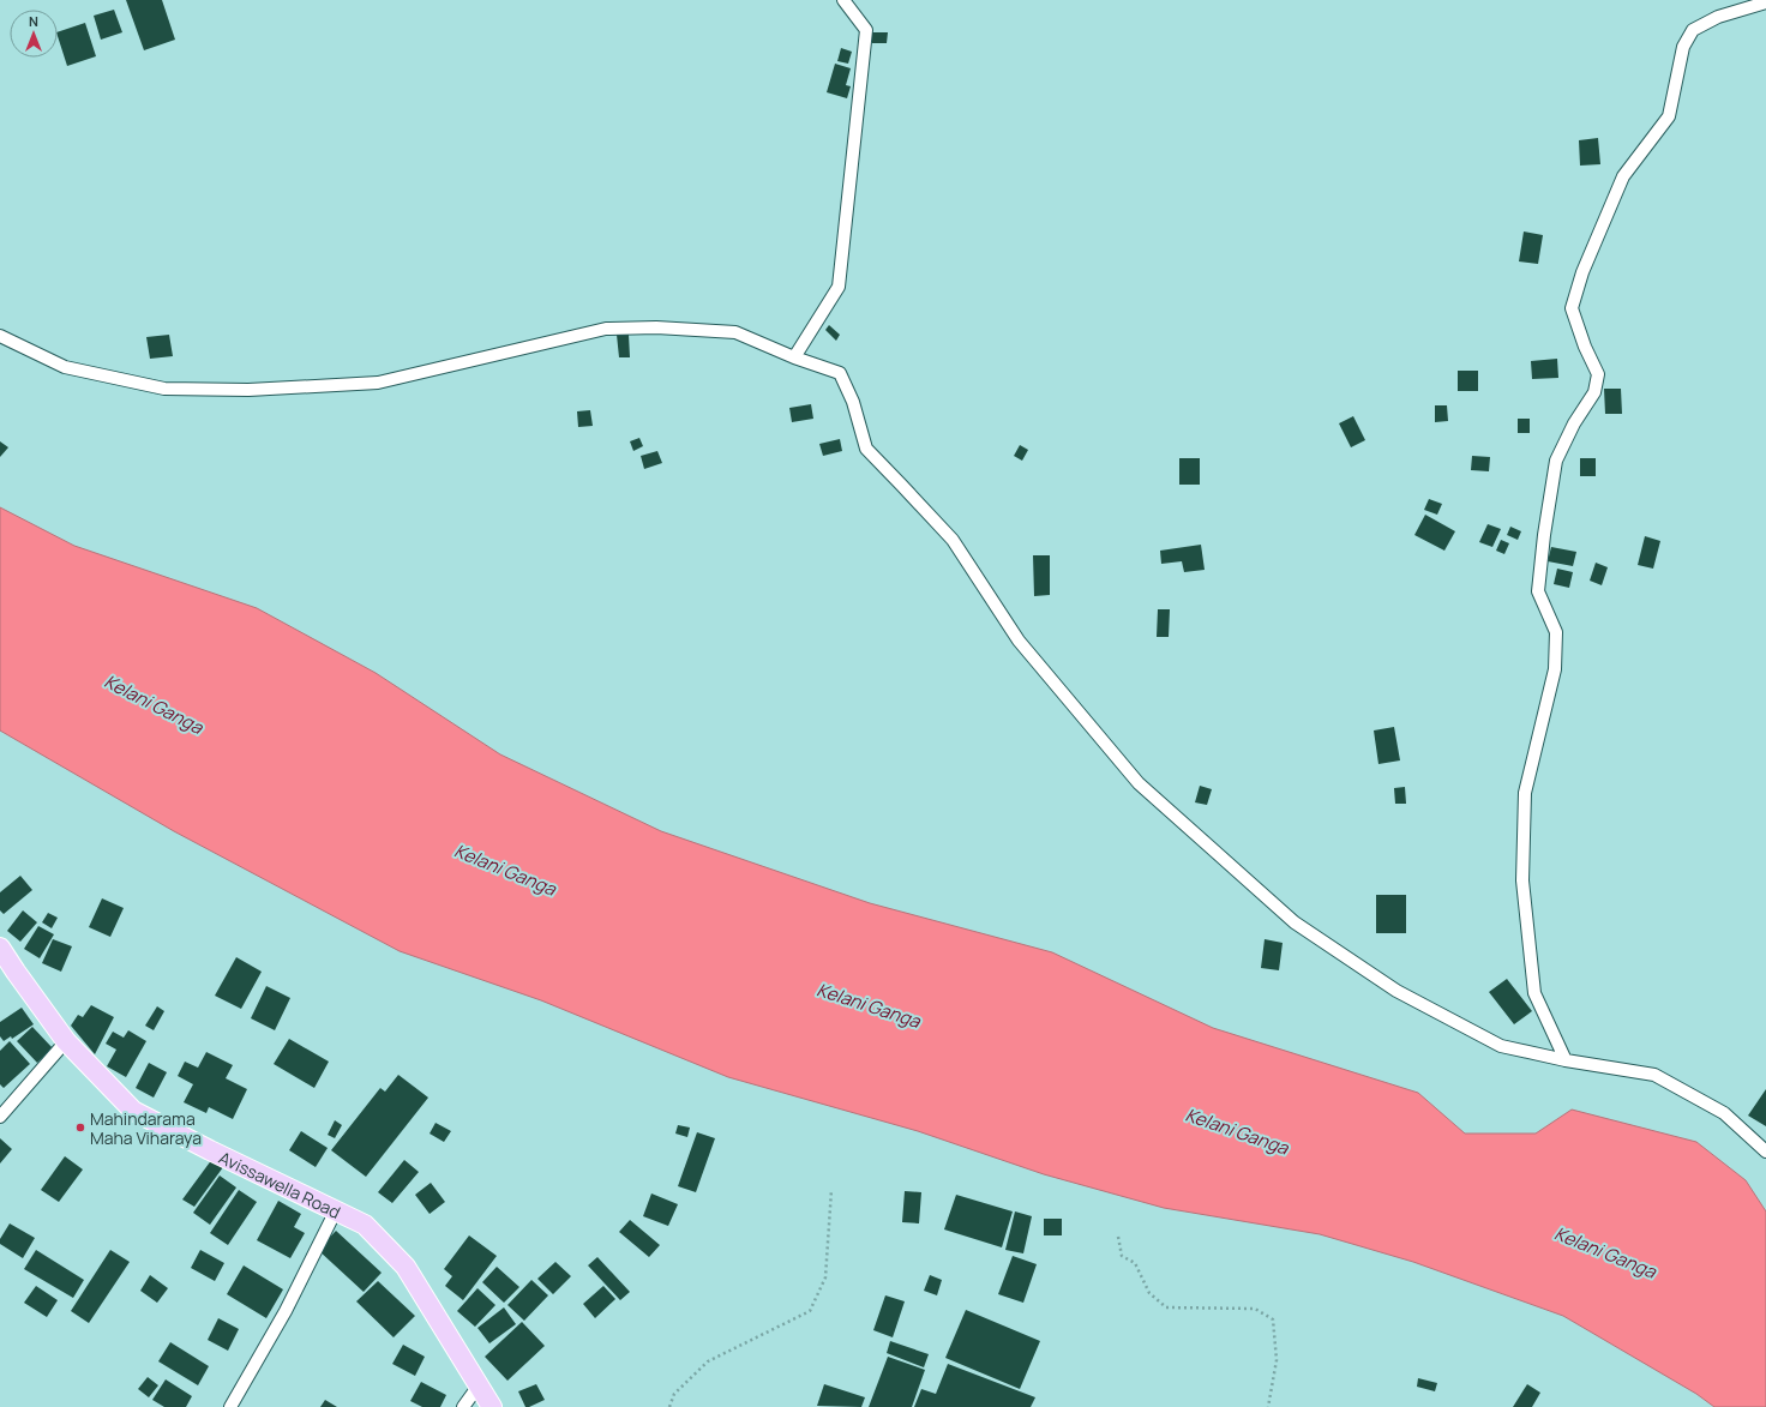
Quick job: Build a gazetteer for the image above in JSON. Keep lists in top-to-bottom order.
{
  "streets": {
    "main road": ["Avissawella Road"]
  },
  "water": ["Kelani Ganga"],
  "places": ["Mahindarama Maha Viharaya"],
  "north": "top"
}
